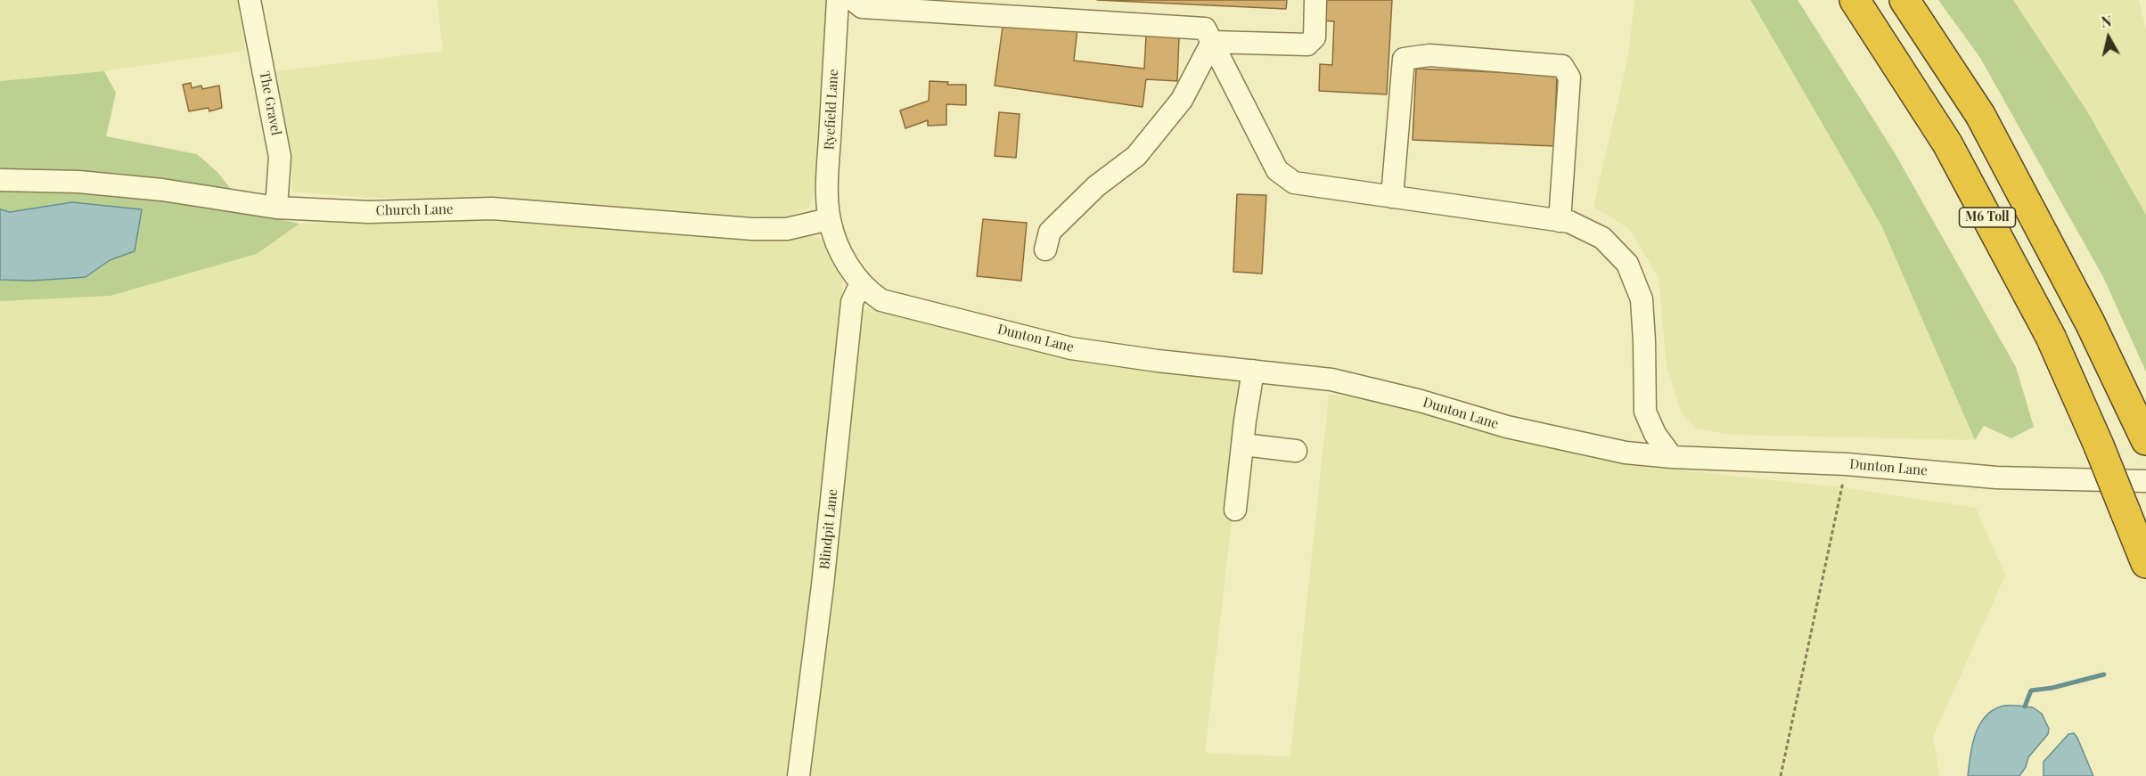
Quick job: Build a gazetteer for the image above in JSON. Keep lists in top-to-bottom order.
{
  "streets": {
    "highway": ["M6 Toll"],
    "street": [
      "The Gravel",
      "Ryefield Lane",
      "Church Lane",
      "Dunton Lane",
      "Blindpit Lane"
    ]
  },
  "crossings": [
    ["The Gravel", "Church Lane"],
    ["Ryefield Lane", "Church Lane"],
    ["Ryefield Lane", "Dunton Lane"],
    ["Church Lane", "Dunton Lane"],
    ["Dunton Lane", "Blindpit Lane"]
  ],
  "north": "top"
}
